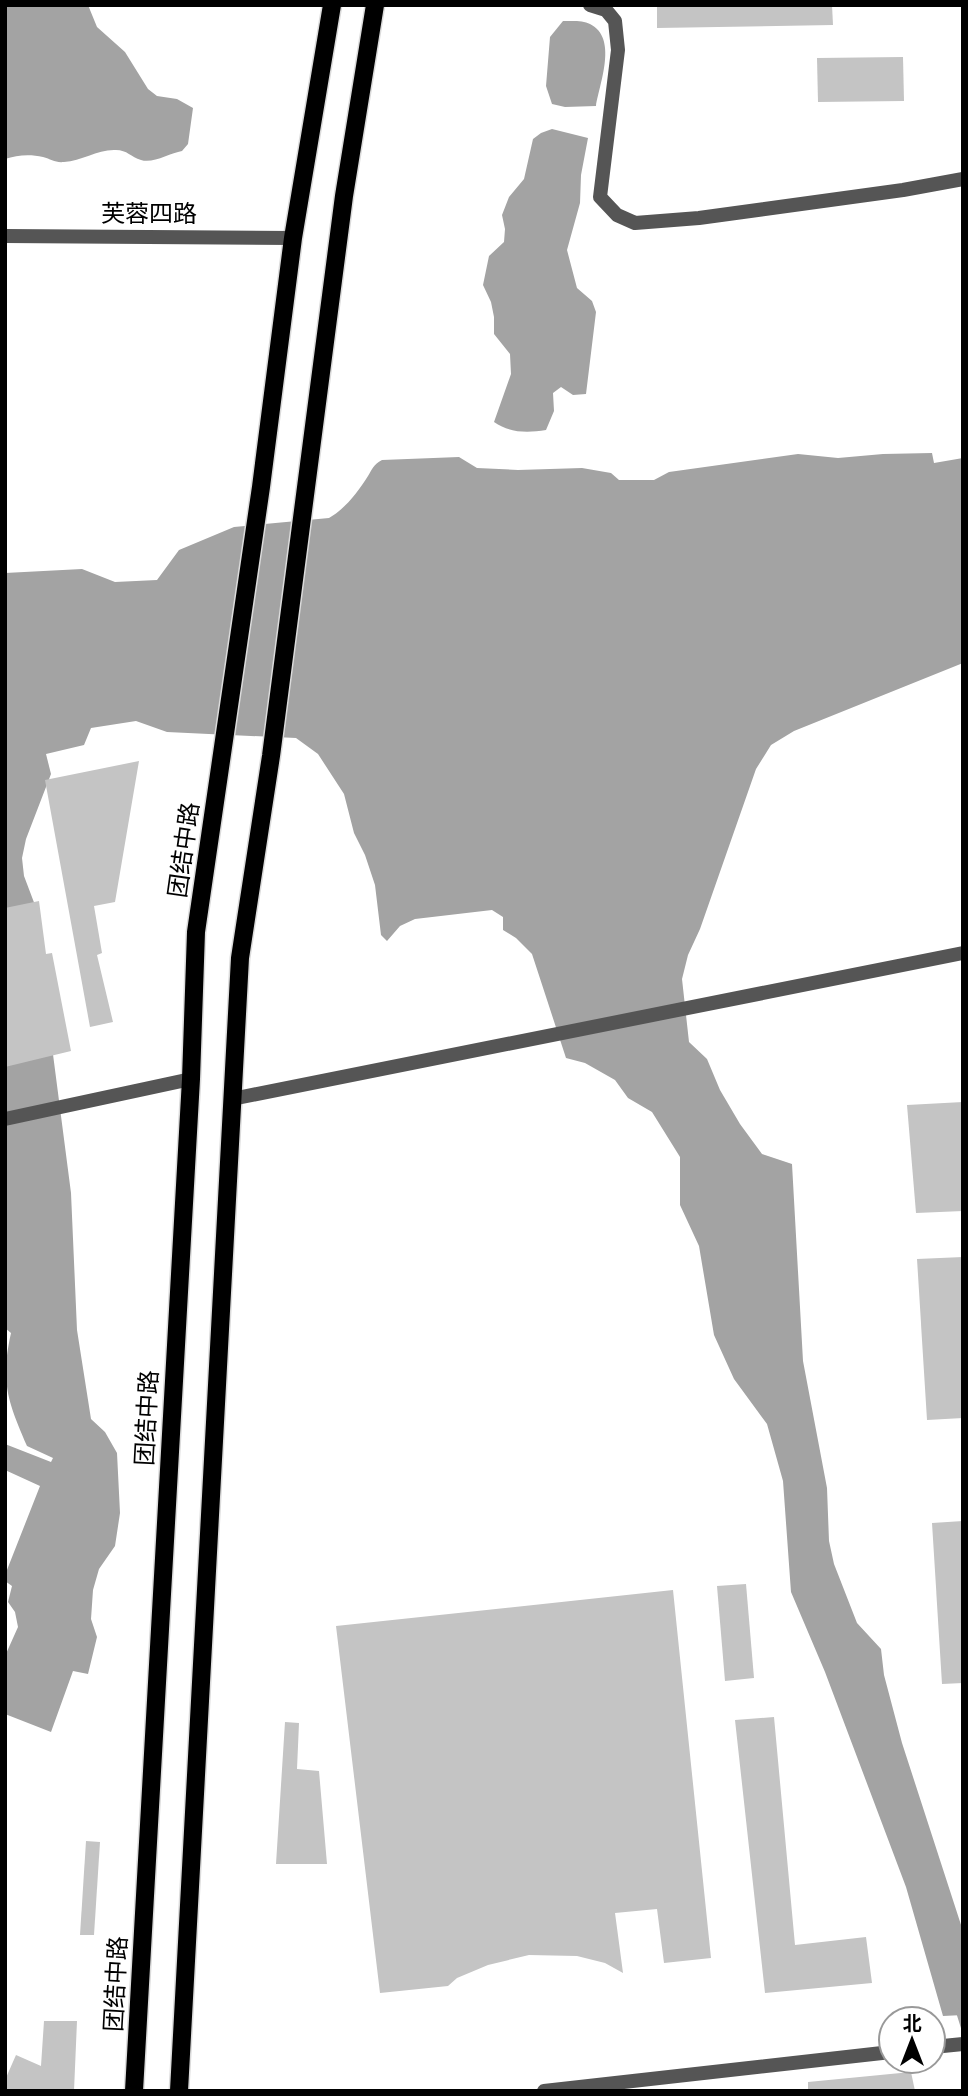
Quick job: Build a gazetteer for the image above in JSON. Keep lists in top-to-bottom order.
{
  "streets": {
    "main road": ["团结中路"],
    "street": ["芙蓉四路"]
  },
  "crossings": [
    ["芙蓉四路", "团结中路"]
  ],
  "north": "top"
}
